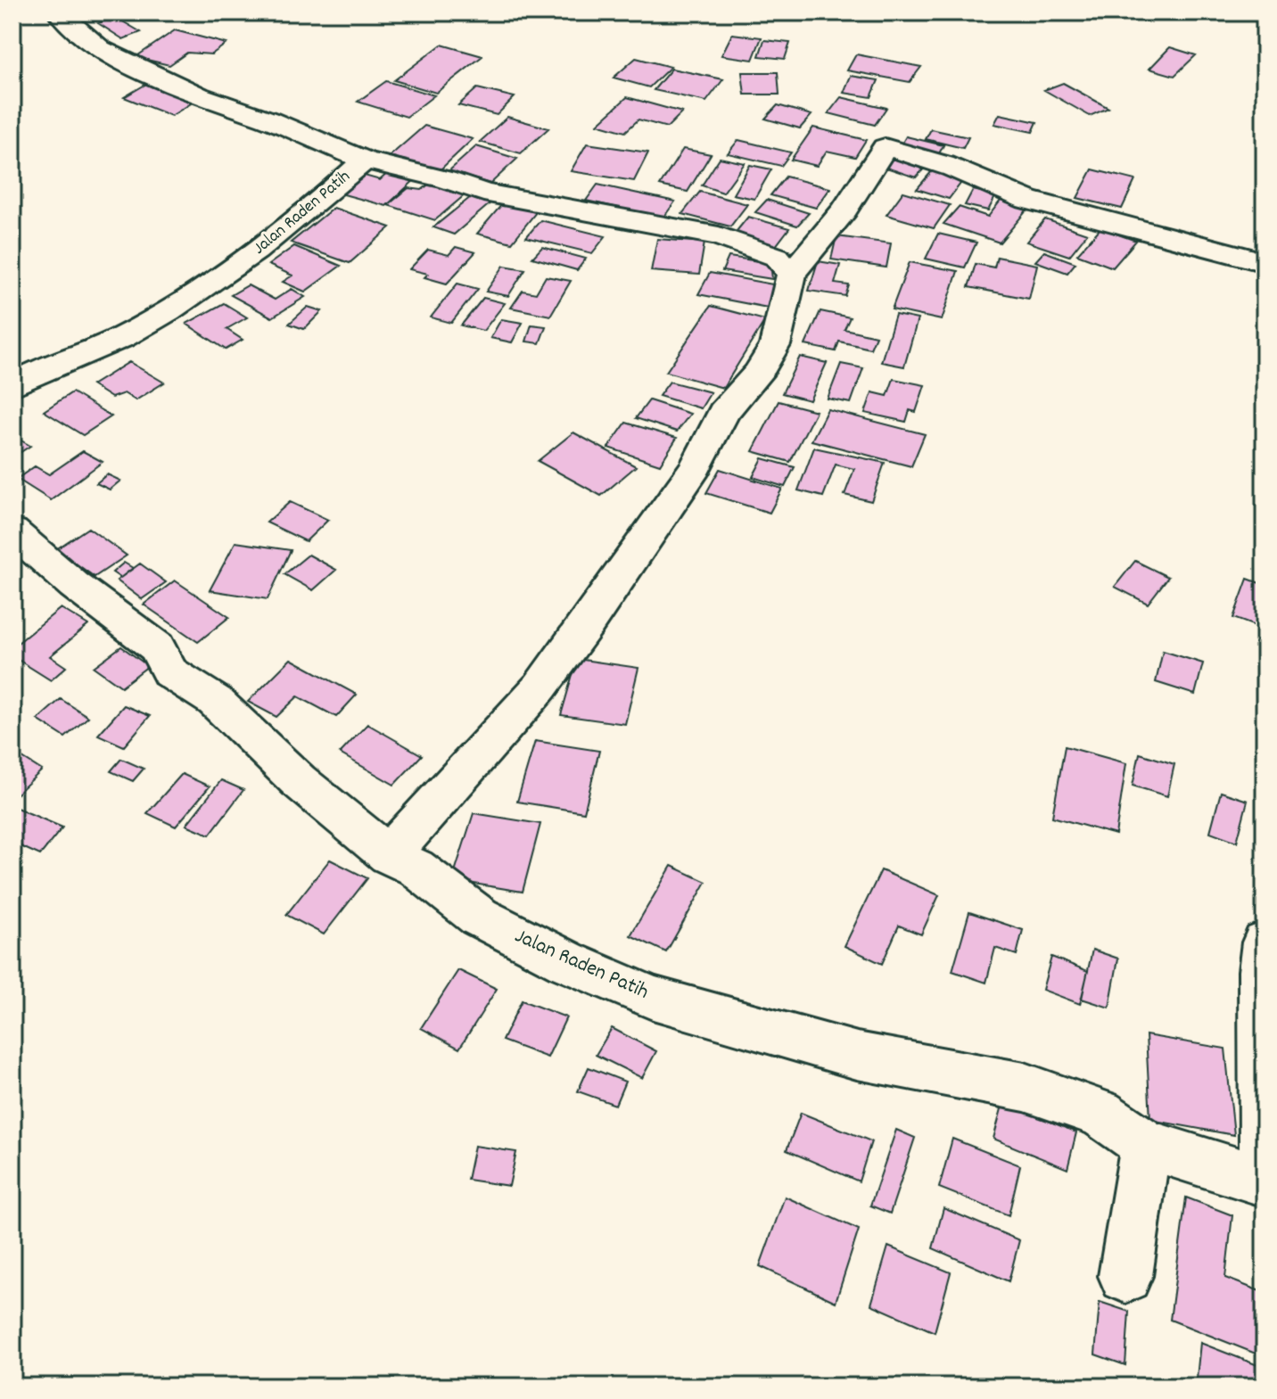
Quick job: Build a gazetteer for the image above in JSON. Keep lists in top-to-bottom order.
{
  "streets": {
    "street": ["Jalan Raden Patih"]
  }
}
